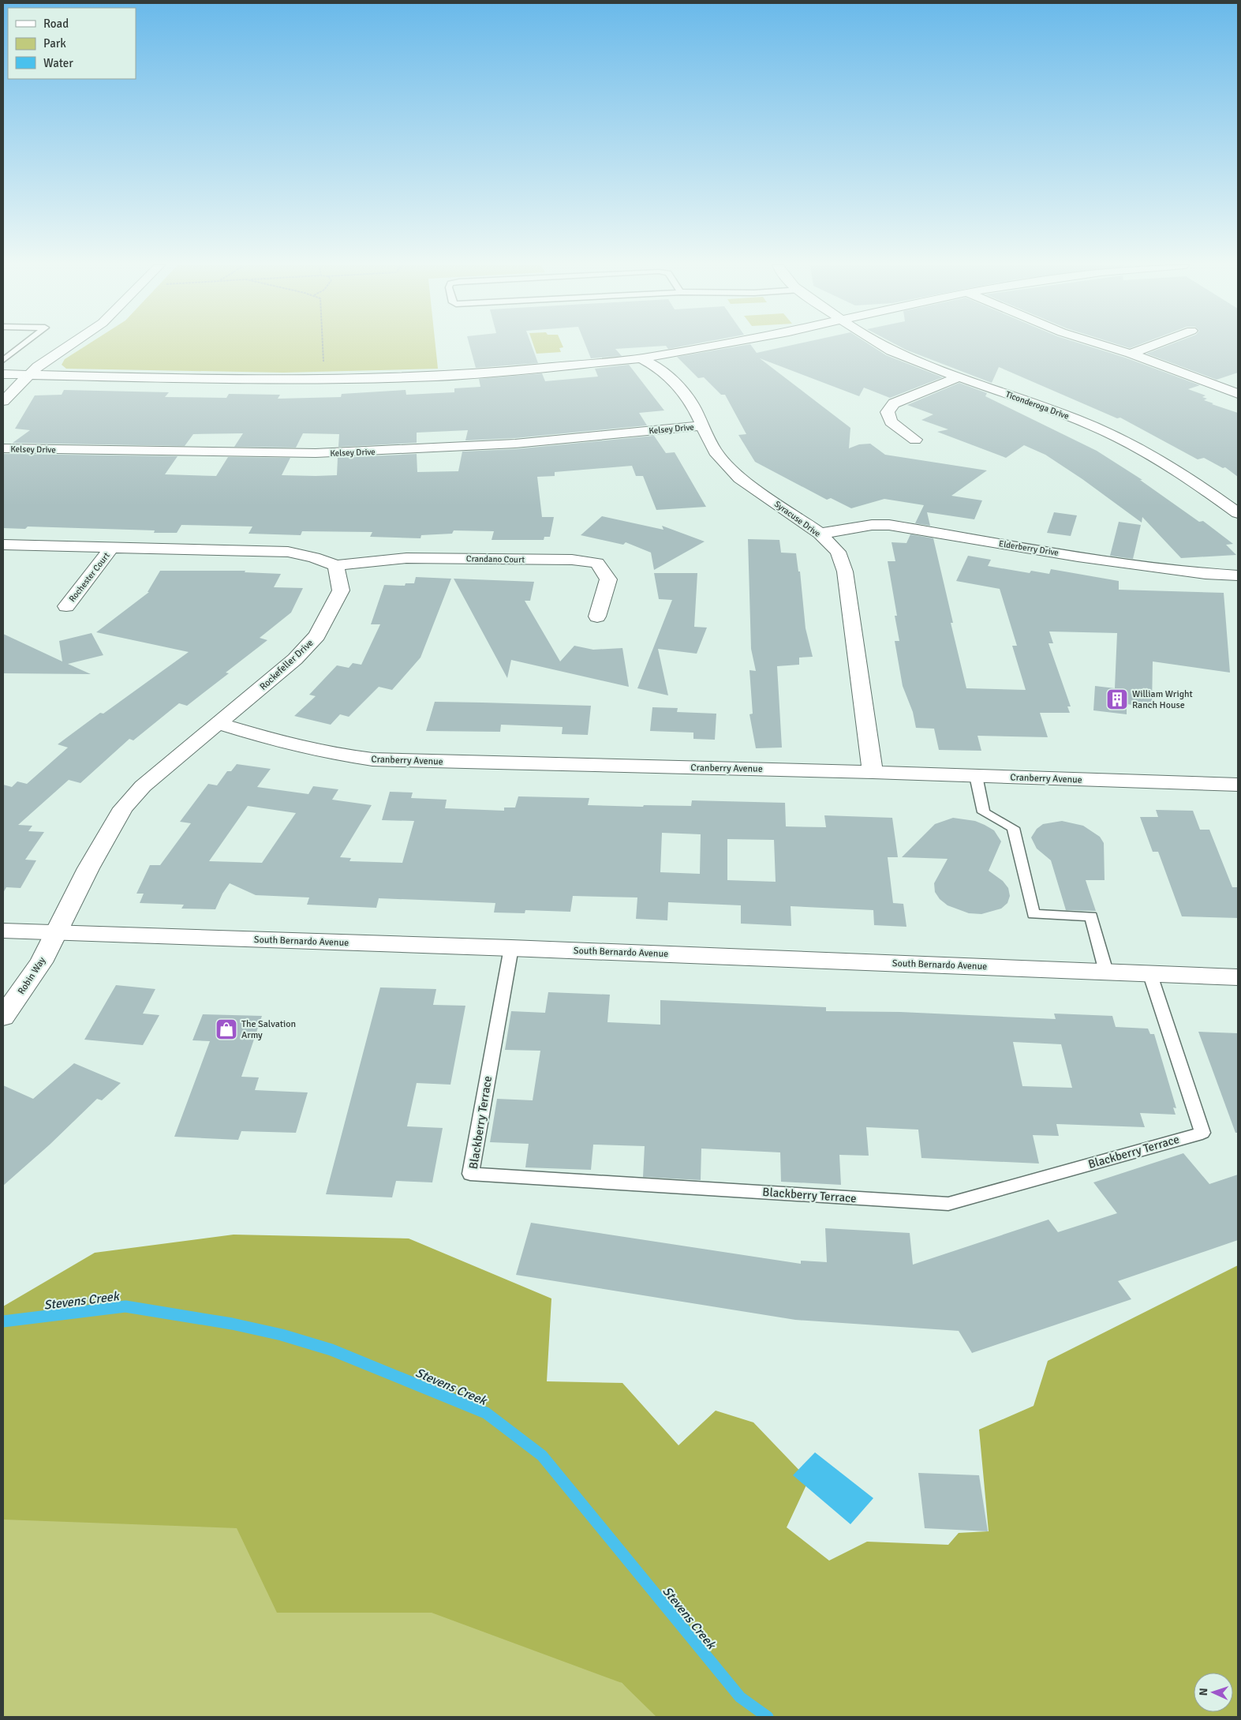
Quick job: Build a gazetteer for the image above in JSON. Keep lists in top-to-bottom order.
{
  "streets": {
    "street": [
      "Ticonderoga Drive",
      "Kelsey Drive",
      "Syracuse Drive",
      "Elderberry Drive",
      "Crandano Court",
      "Rochester Court",
      "Rockefeller Drive",
      "Cranberry Avenue",
      "South Bernardo Avenue",
      "Robin Way"
    ],
    "lane": ["Blackberry Terrace"]
  },
  "crossings": [
    ["Kelsey Drive", "Syracuse Drive"],
    ["Syracuse Drive", "Elderberry Drive"],
    ["Syracuse Drive", "Cranberry Avenue"],
    ["Crandano Court", "Rockefeller Drive"],
    ["Rockefeller Drive", "Cranberry Avenue"],
    ["Rockefeller Drive", "South Bernardo Avenue"],
    ["Rockefeller Drive", "Robin Way"],
    ["South Bernardo Avenue", "Robin Way"],
    ["South Bernardo Avenue", "Blackberry Terrace"]
  ],
  "water": ["Stevens Creek"],
  "places": {
    "building": ["William Wright Ranch House"],
    "shop": ["The Salvation Army"]
  },
  "legend": ["Road", "Park", "Water"],
  "north": "left"
}
